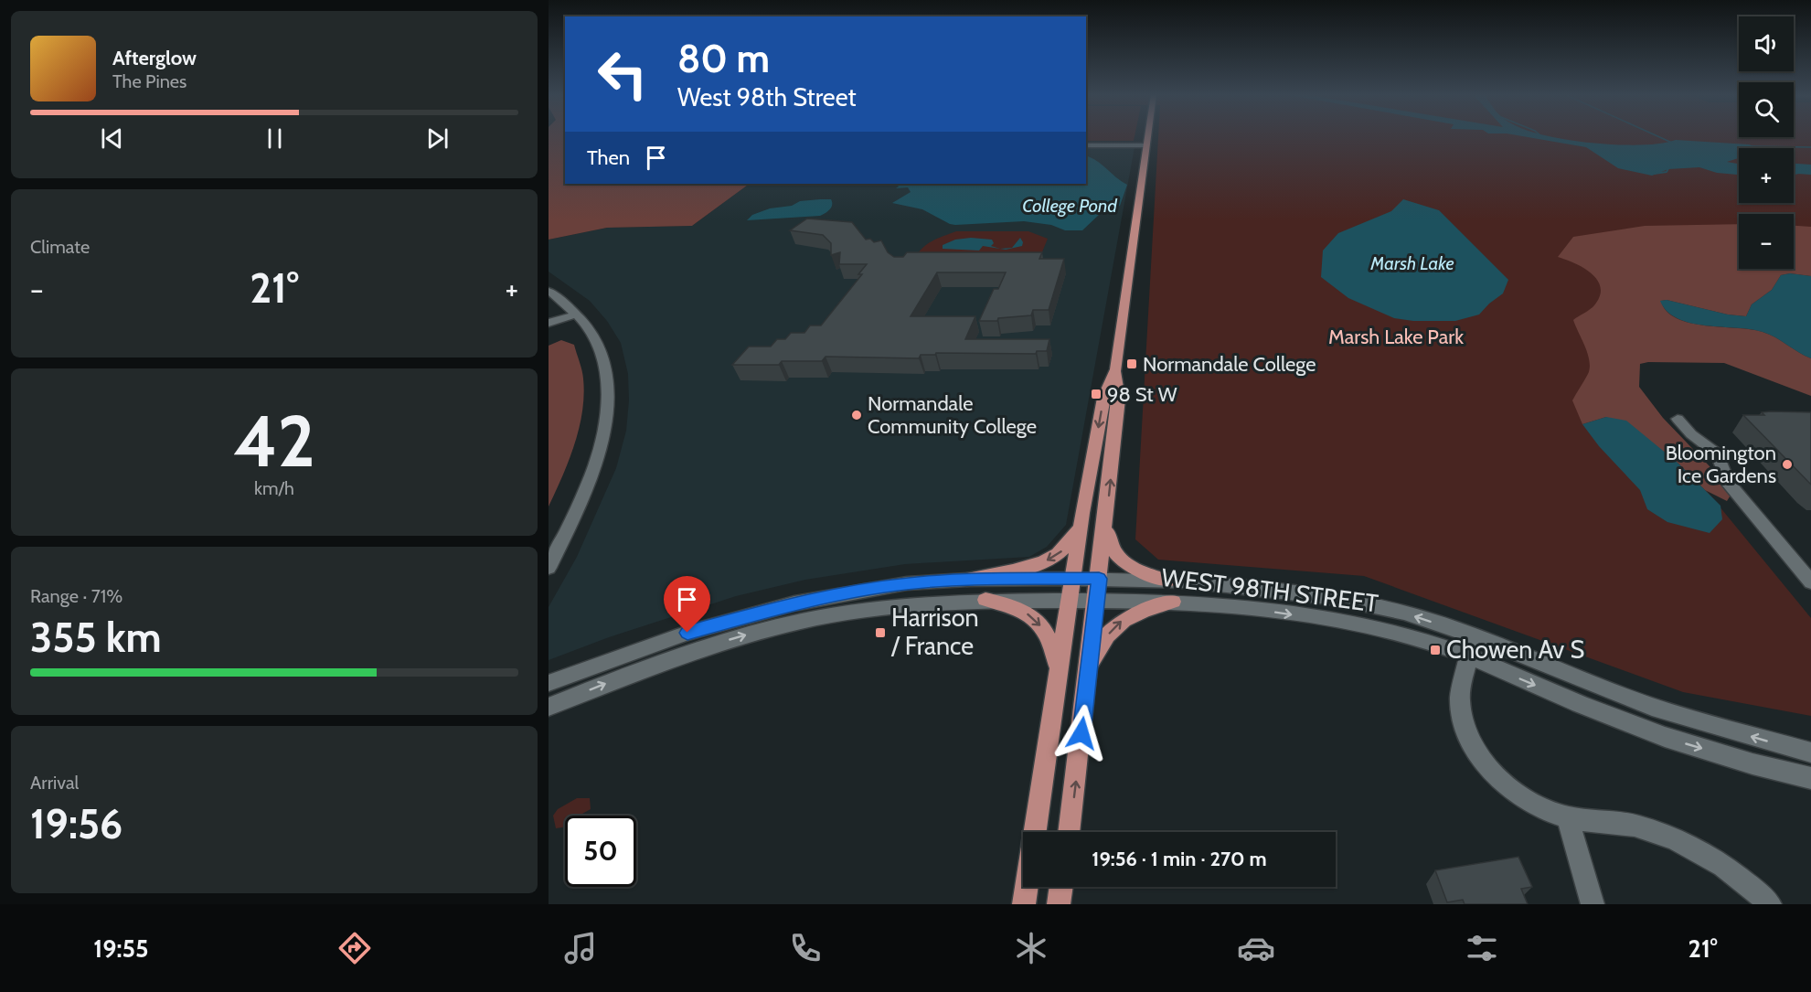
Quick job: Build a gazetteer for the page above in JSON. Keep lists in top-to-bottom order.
{
  "streets": {
    "street": ["WEST 98TH STREET"]
  },
  "water": ["College Pond", "Marsh Lake"],
  "parks": ["Marsh Lake Park"],
  "places": {
    "transit": [
      "Normandale College",
      "98 St W",
      "Harrison / France",
      "Chowen Av S"
    ],
    "other": ["Normandale Community College", "Bloomington Ice Gardens"]
  },
  "page": {
    "map_buttons": ["+", "−"],
    "turn": ["80 m", "West 98th Street"],
    "song": ["Afterglow", "The Pines"],
    "then": "Then",
    "tile": [
      "Climate",
      ["42", "km/h"],
      ["Range · 71%", "355 km"],
      ["Arrival", "19:56"]
    ],
    "heat": ["−", "21°", "+"],
    "limit": "50",
    "trip": "19:56 · 1 min · 270 m",
    "tabs": ["19:55", "21°"]
  }
}
